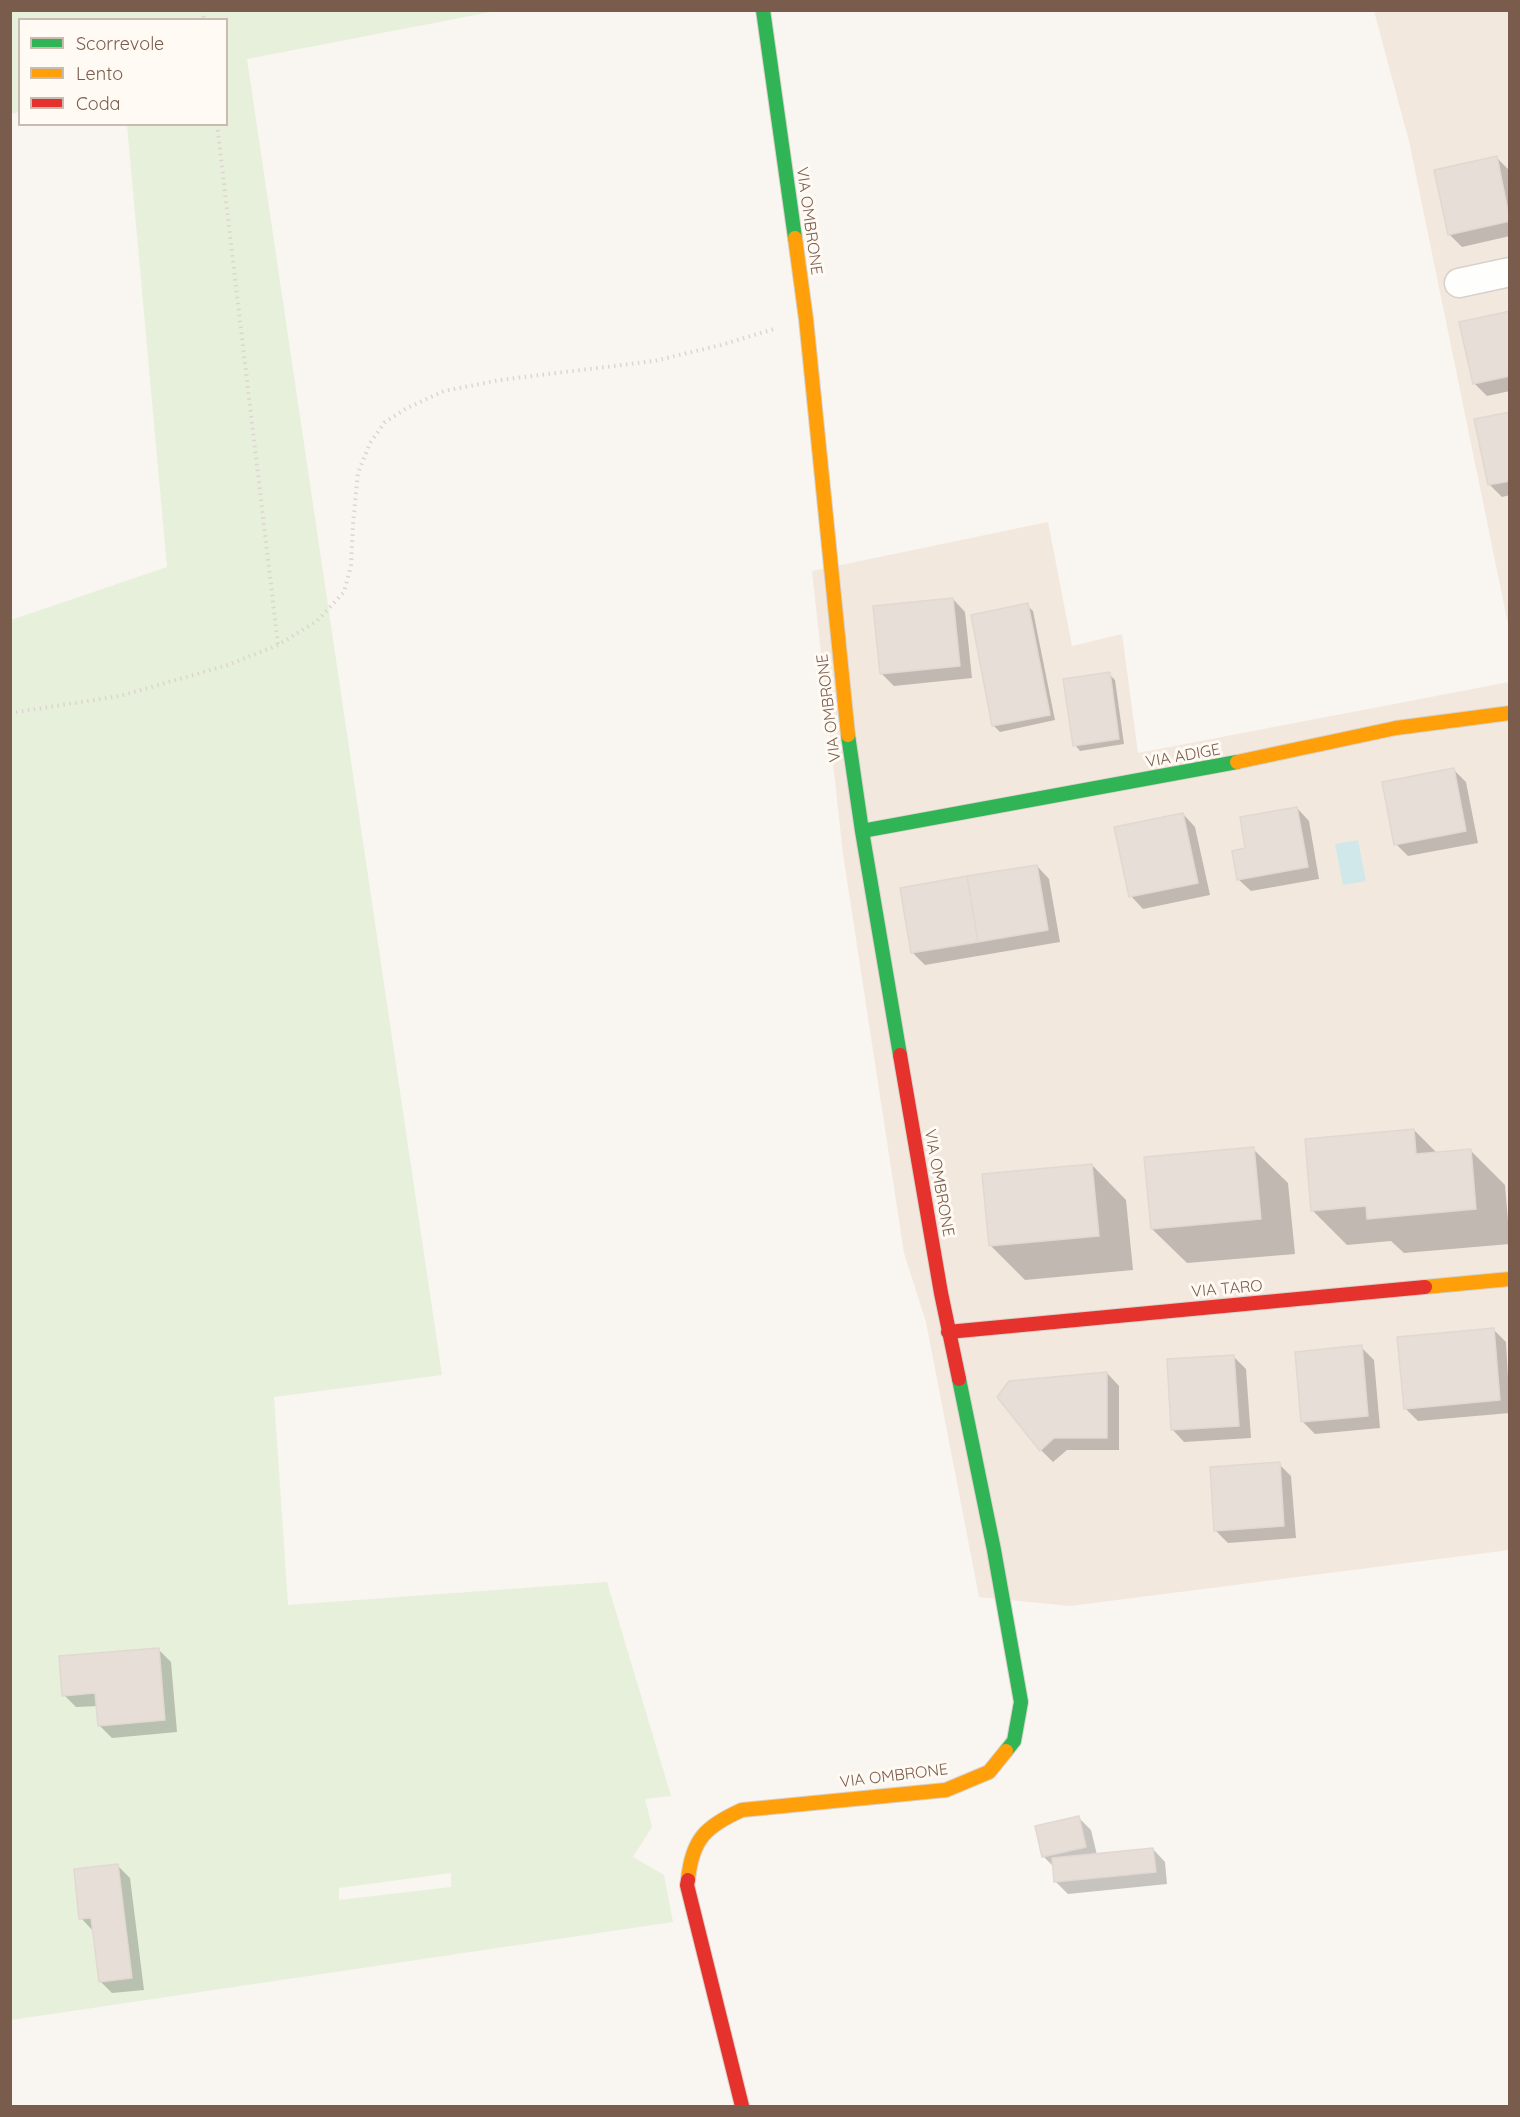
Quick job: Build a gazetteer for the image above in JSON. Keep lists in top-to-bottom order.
{
  "streets": {
    "street": ["VIA OMBRONE", "VIA ADIGE", "VIA TARO"]
  },
  "crossings": [
    ["VIA OMBRONE", "VIA ADIGE"],
    ["VIA OMBRONE", "VIA TARO"]
  ],
  "legend": ["Scorrevole", "Lento", "Coda"]
}
